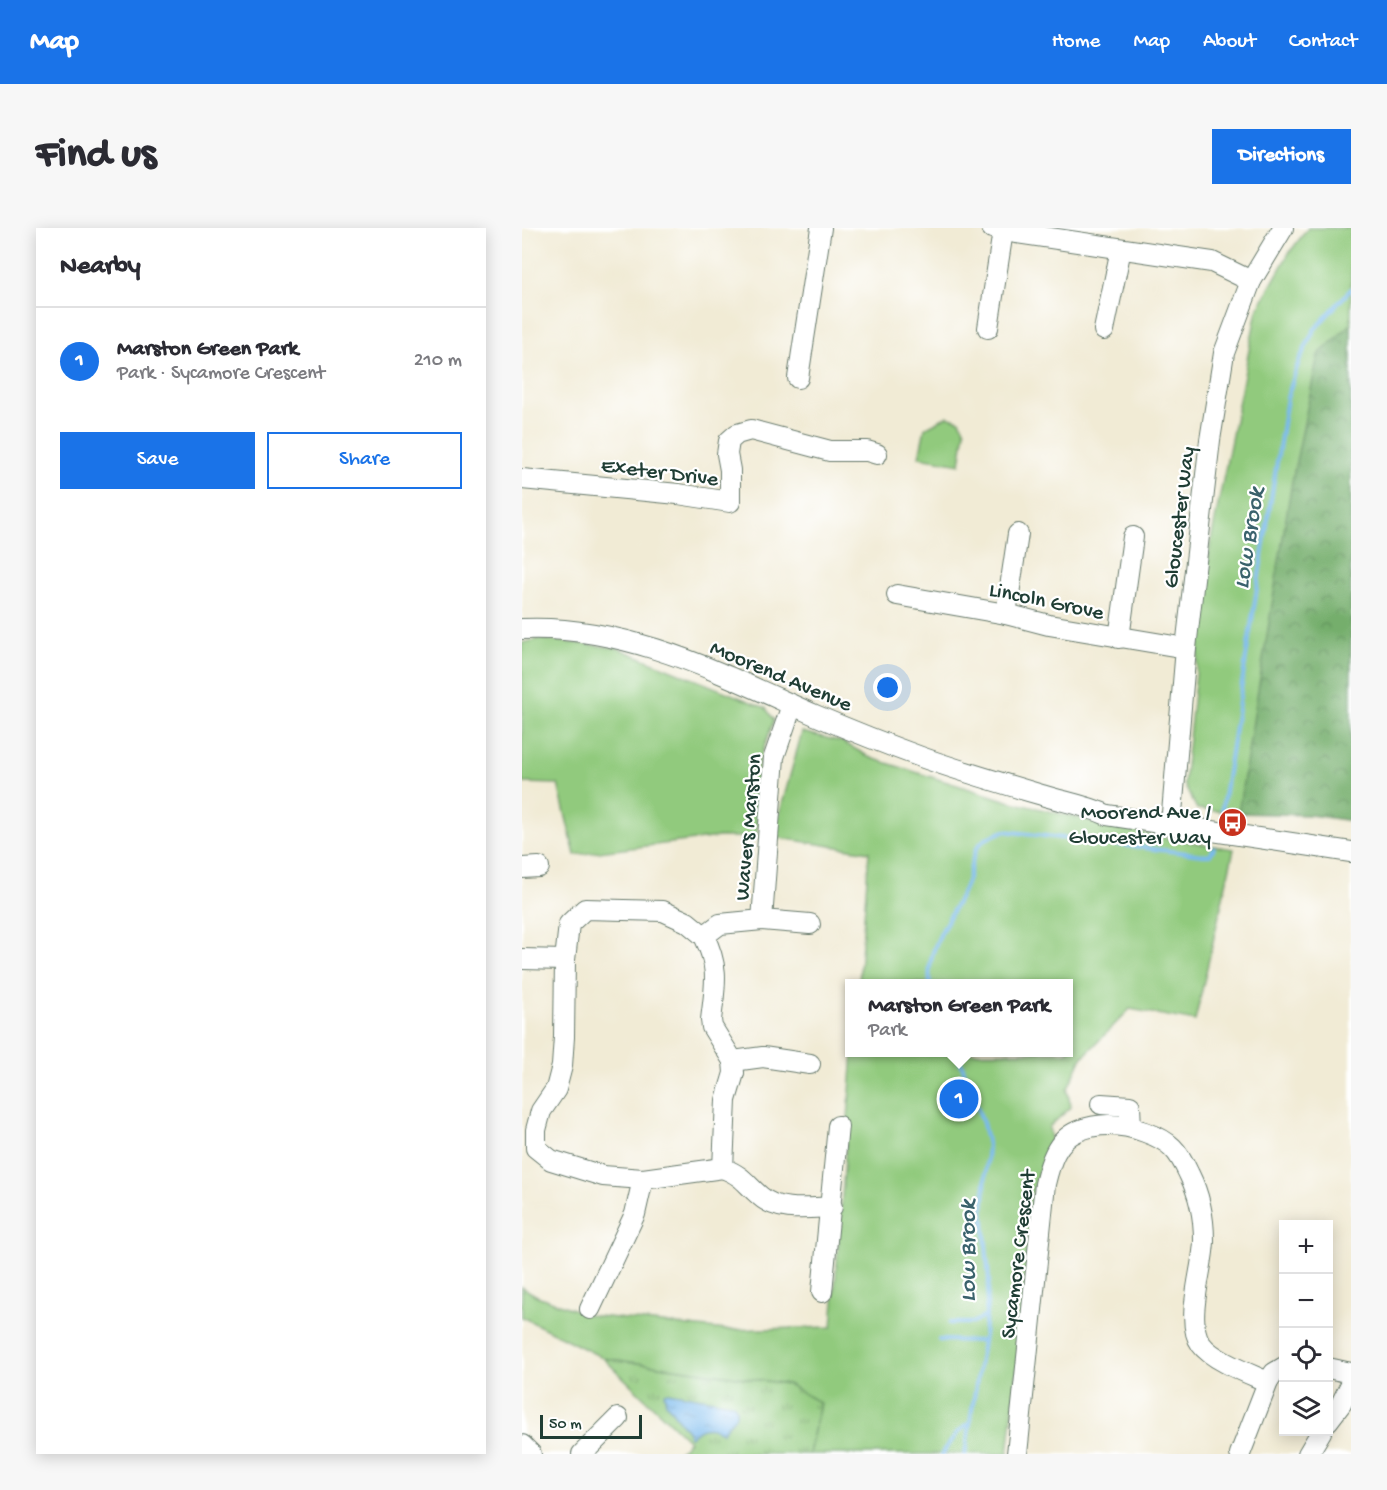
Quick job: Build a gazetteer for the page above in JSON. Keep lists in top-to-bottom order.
{
  "streets": {
    "street": [
      "Exeter Drive",
      "Gloucester Way",
      "Lincoln Grove",
      "Moorend Avenue",
      "Wavers Marston",
      "Sycamore Crescent"
    ]
  },
  "crossings": [
    ["Gloucester Way", "Lincoln Grove"],
    ["Gloucester Way", "Moorend Avenue"],
    ["Moorend Avenue", "Wavers Marston"]
  ],
  "water": ["Low Brook"],
  "places": {
    "bus stop": ["Moorend Ave / Gloucester Way"]
  },
  "scale_bar": "50 m",
  "page": {
    "header": "Map",
    "nav": [
      "Home",
      "Map",
      "About",
      "Contact"
    ],
    "buttons": [
      "Directions",
      ["Save", "Share"]
    ],
    "title": "Find us",
    "heading": "Nearby",
    "list": [
      {
        "mark": "1",
        "name": "Marston Green Park",
        "note": "Park · Sycamore Crescent",
        "value": "210 m"
      }
    ],
    "popup": ["Marston Green Park", "Park"],
    "pins": "1",
    "map_buttons": ["+", "−"],
    "scale": "50 m"
  }
}
